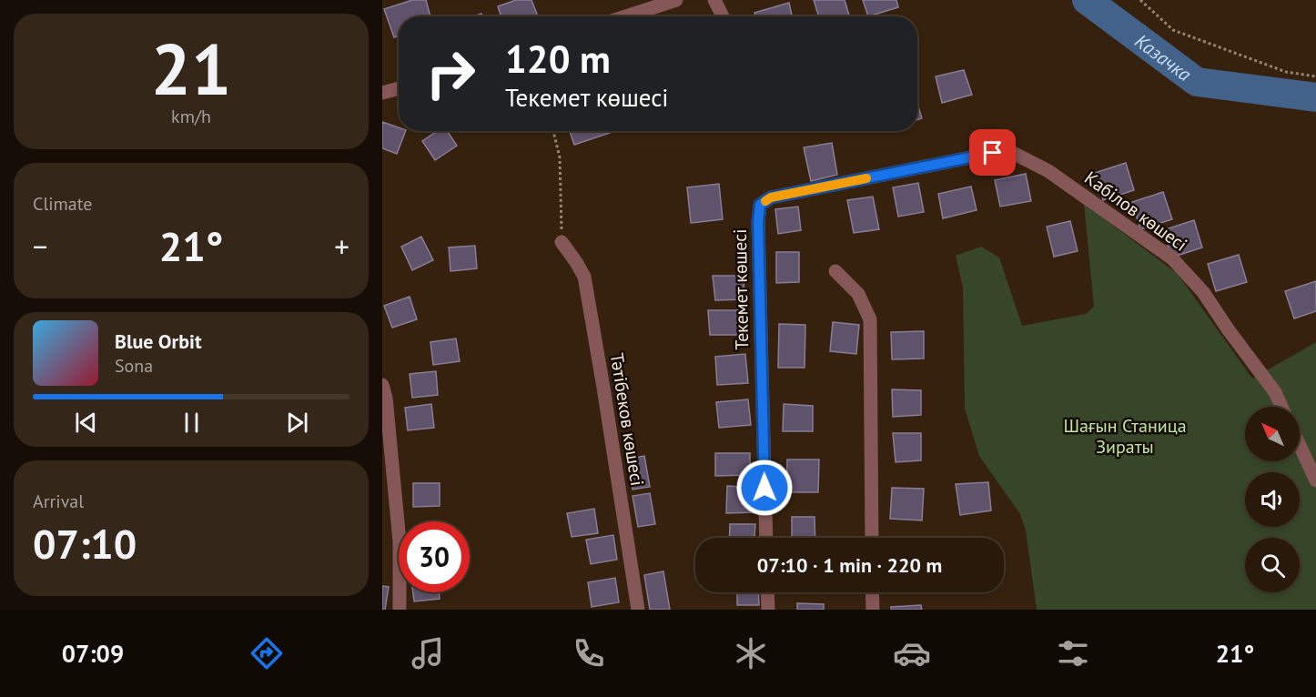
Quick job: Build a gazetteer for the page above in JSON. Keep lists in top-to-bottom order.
{
  "streets": {
    "street": ["Кабілов көшесі", "Текемет көшесі", "Тәтібеков көшесі"]
  },
  "crossings": [
    ["Кабілов көшесі", "Текемет көшесі"]
  ],
  "water": ["Казачка"],
  "parks": ["Шағын Станица Зираты"],
  "north": "top left",
  "page": {
    "tile": [
      ["21", "km/h"],
      "Climate",
      ["Arrival", "07:10"]
    ],
    "turn": ["120 m", "Текемет көшесі"],
    "heat": ["−", "21°", "+"],
    "song": ["Blue Orbit", "Sona"],
    "limit": "30",
    "trip": "07:10 · 1 min · 220 m",
    "tabs": ["07:09", "21°"]
  }
}
